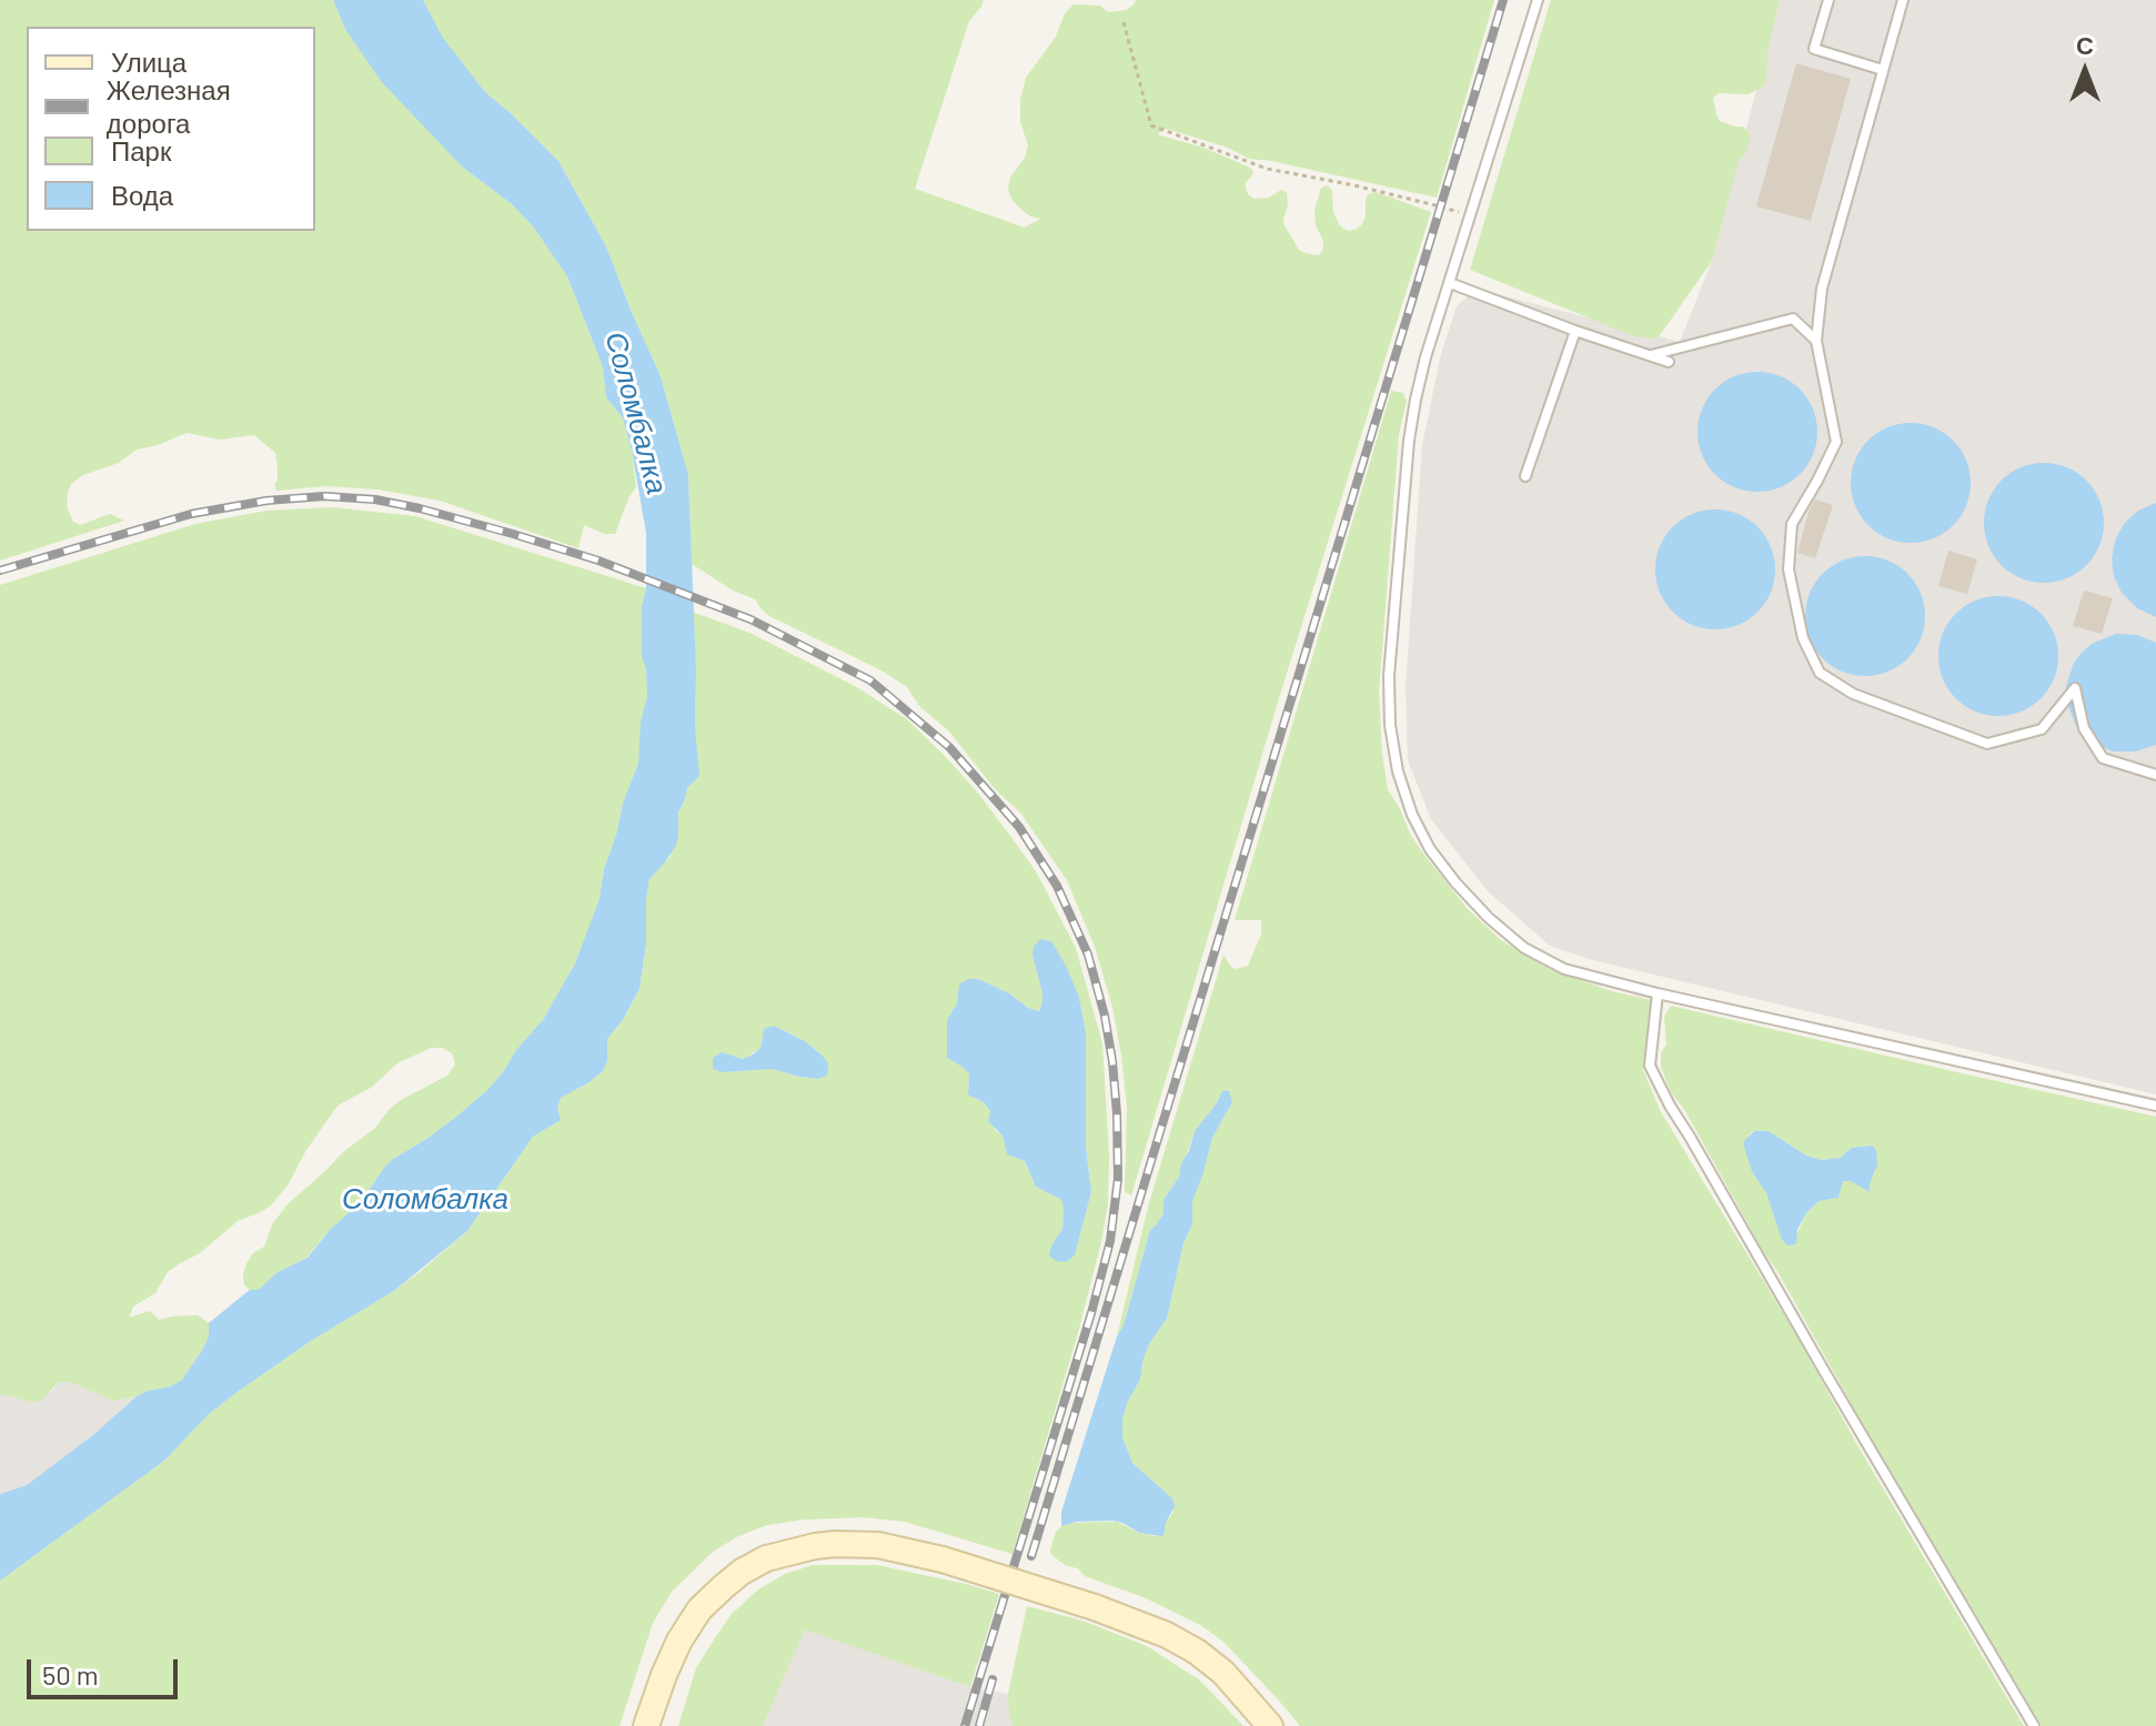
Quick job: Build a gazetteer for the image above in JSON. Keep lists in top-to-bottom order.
{
  "water": ["Соломбалка"],
  "legend": [
    "Улица",
    "Железная дорога",
    "Парк",
    "Вода"
  ],
  "scale_bar": "50 m",
  "north": "top"
}
